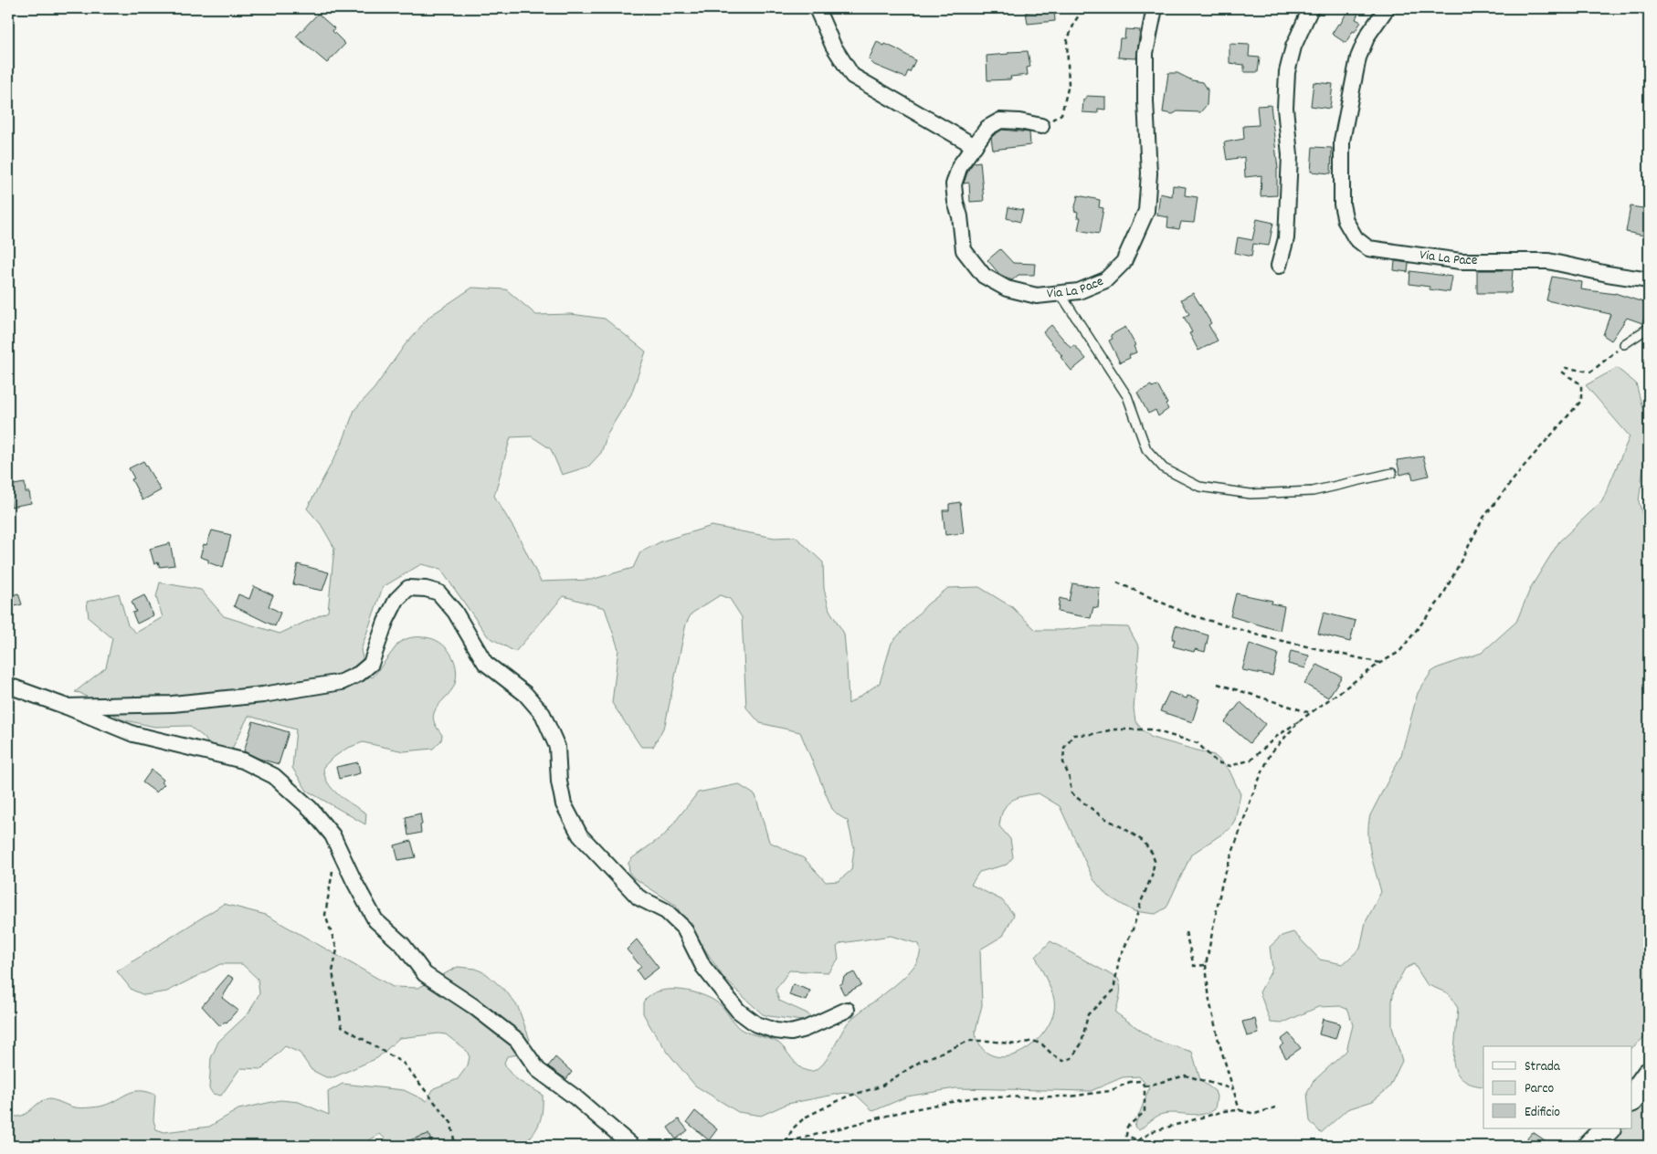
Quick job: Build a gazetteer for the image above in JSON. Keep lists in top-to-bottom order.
{
  "streets": {
    "street": ["Via La Pace"]
  },
  "legend": ["Strada", "Parco", "Edificio"]
}
